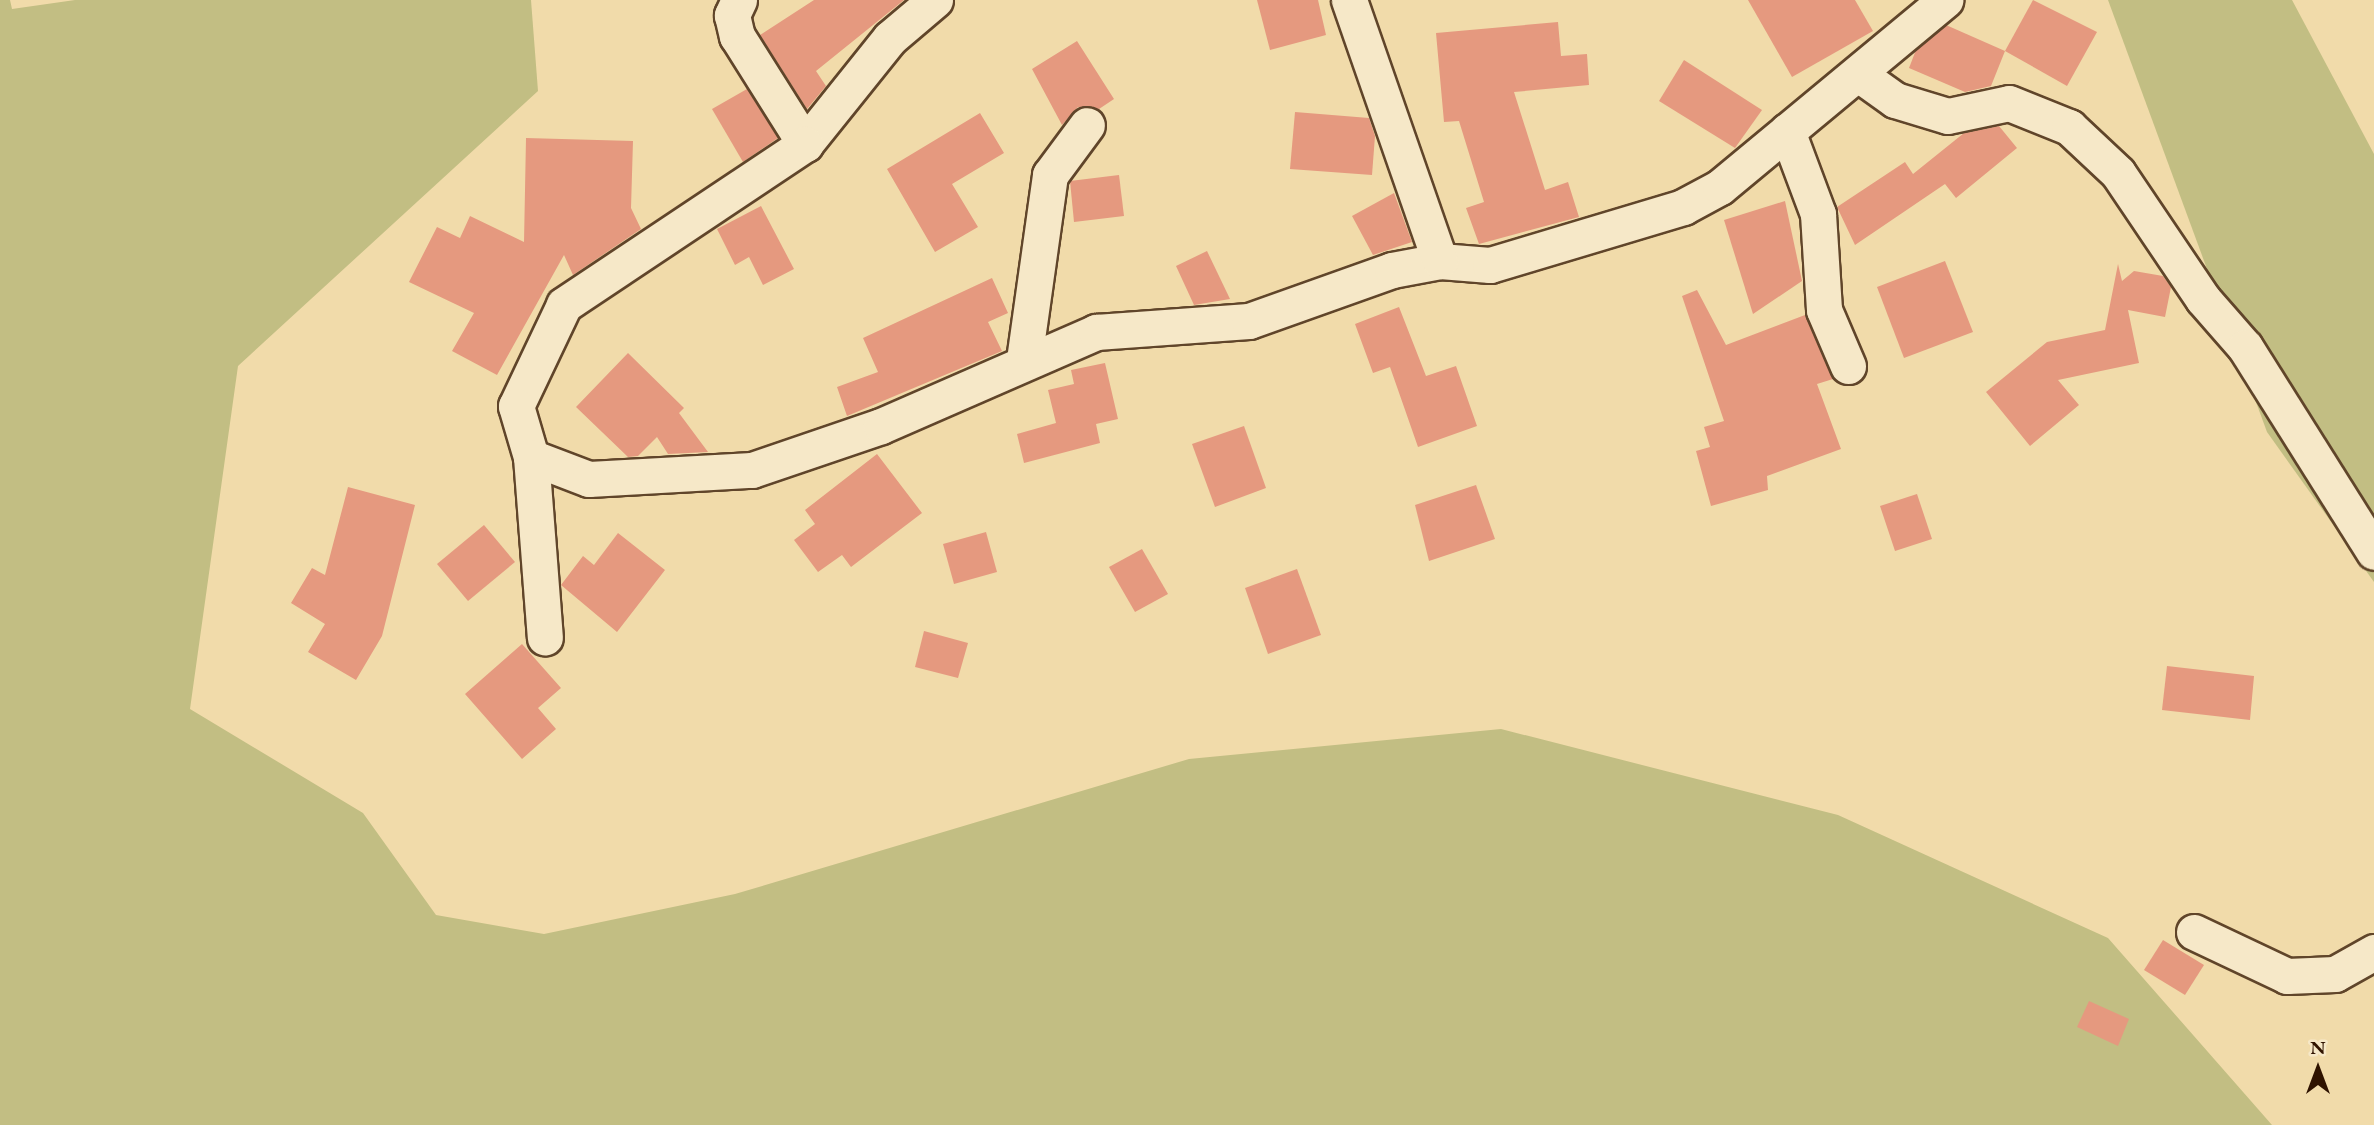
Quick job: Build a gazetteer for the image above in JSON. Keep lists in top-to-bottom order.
{
  "north": "top"
}
